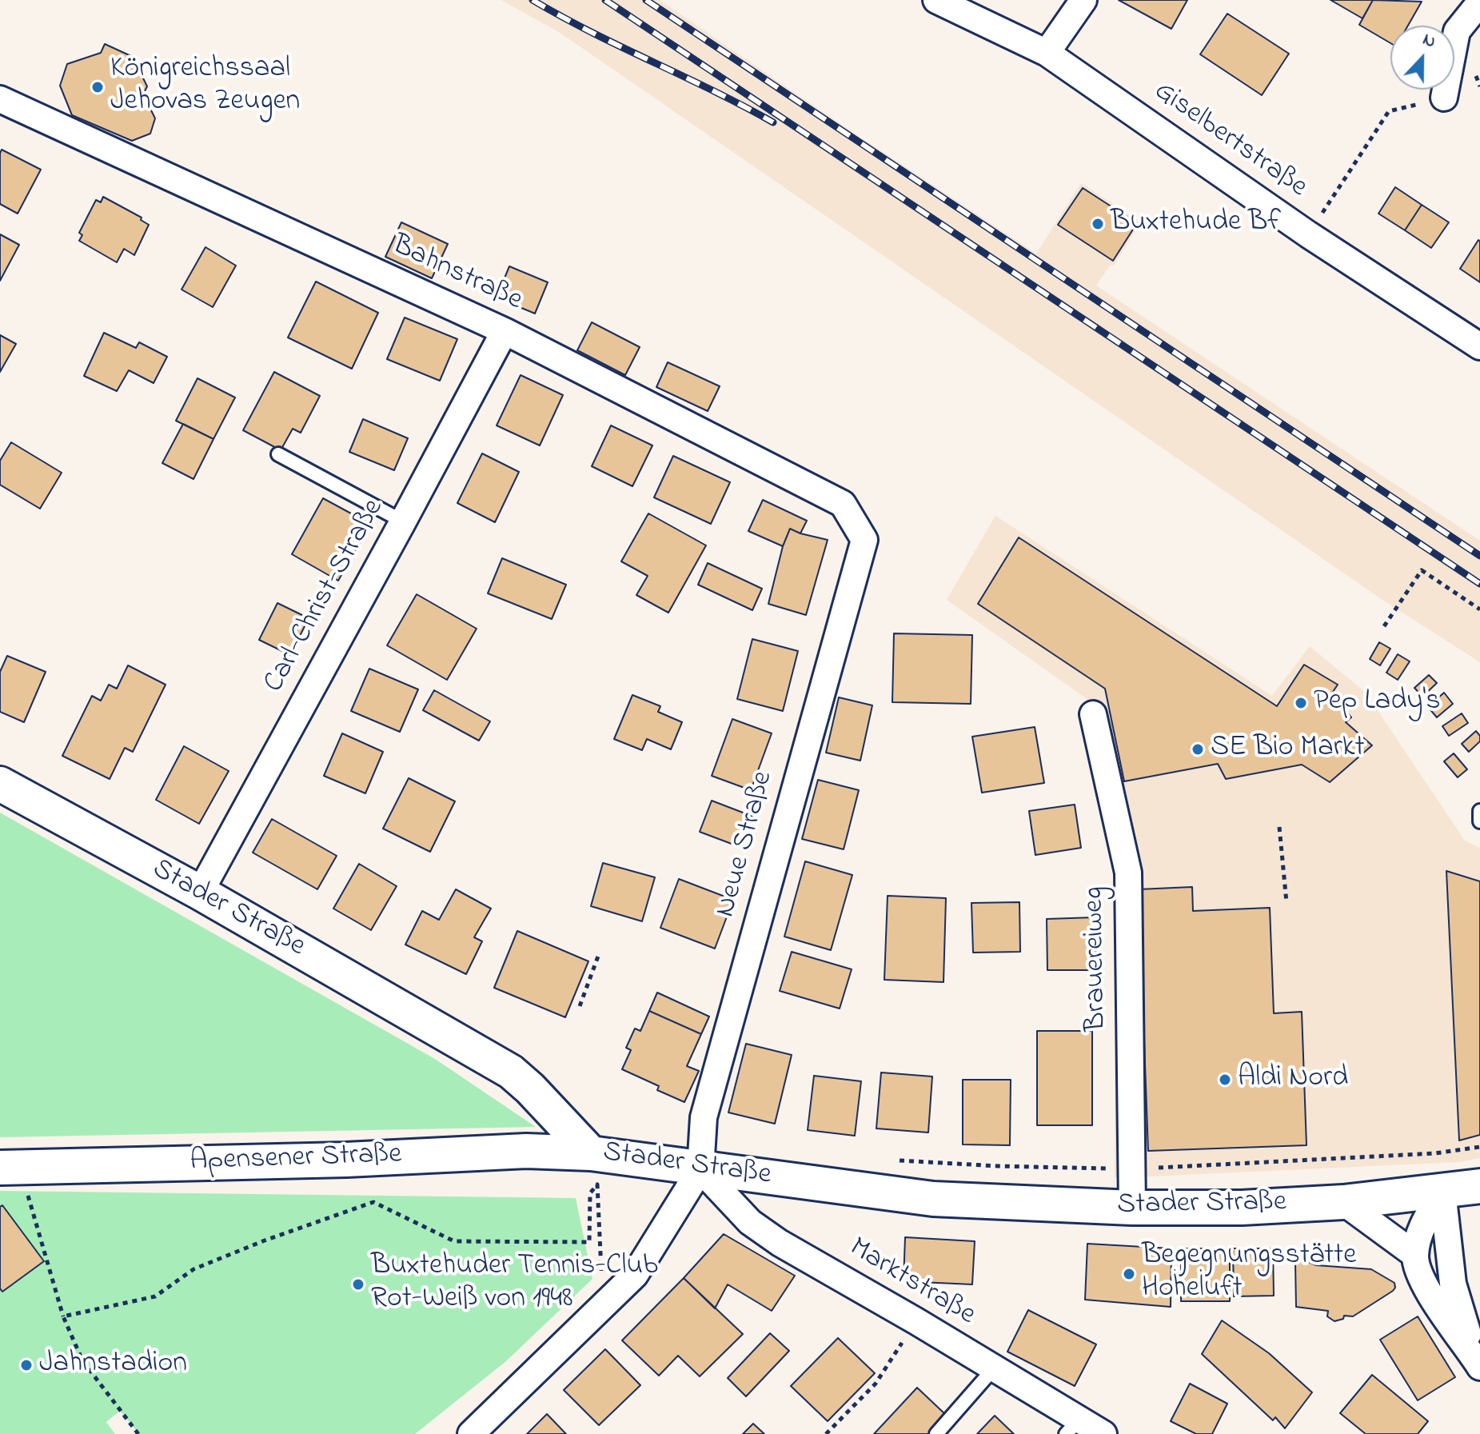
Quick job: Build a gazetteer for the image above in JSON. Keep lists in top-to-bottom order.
{
  "streets": {
    "street": [
      "Giselbertstraße",
      "Bahnstraße",
      "Carl-Christ-Straße",
      "Neue Straße",
      "Stader Straße",
      "Brauereiweg",
      "Apensener Straße",
      "Marktstraße"
    ]
  },
  "crossings": [
    ["Bahnstraße", "Carl-Christ-Straße"],
    ["Bahnstraße", "Neue Straße"],
    ["Carl-Christ-Straße", "Stader Straße"],
    ["Neue Straße", "Stader Straße"],
    ["Neue Straße", "Marktstraße"],
    ["Stader Straße", "Brauereiweg"],
    ["Stader Straße", "Apensener Straße"],
    ["Stader Straße", "Marktstraße"]
  ],
  "places": [
    "Königreichssaal Jehovas Zeugen",
    "Buxtehude Bf",
    "Pep Lady's",
    "SE Bio Markt",
    "Aldi Nord",
    "Begegnungsstätte Hoheluft",
    "Buxtehuder Tennis-Club Rot-Weiß von 1948",
    "Jahnstadion"
  ],
  "north": "top"
}
